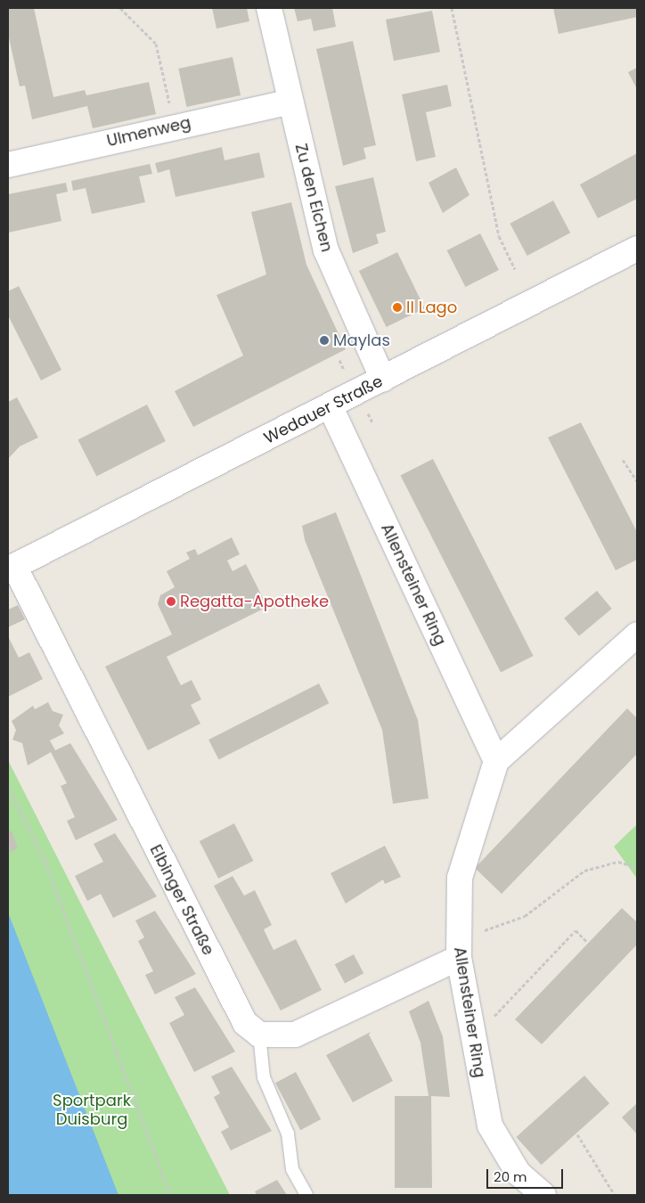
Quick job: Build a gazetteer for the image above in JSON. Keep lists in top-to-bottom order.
{
  "streets": {
    "street": [
      "Ulmenweg",
      "Zu den Eichen",
      "Wedauer Straße",
      "Allensteiner Ring",
      "Elbinger Straße"
    ]
  },
  "crossings": [
    ["Ulmenweg", "Zu den Eichen"],
    ["Zu den Eichen", "Wedauer Straße"],
    ["Wedauer Straße", "Allensteiner Ring"],
    ["Wedauer Straße", "Elbinger Straße"]
  ],
  "parks": ["Sportpark Duisburg"],
  "places": ["Il Lago", "Maylas", "Regatta-Apotheke"],
  "scale_bar": "20 m"
}
